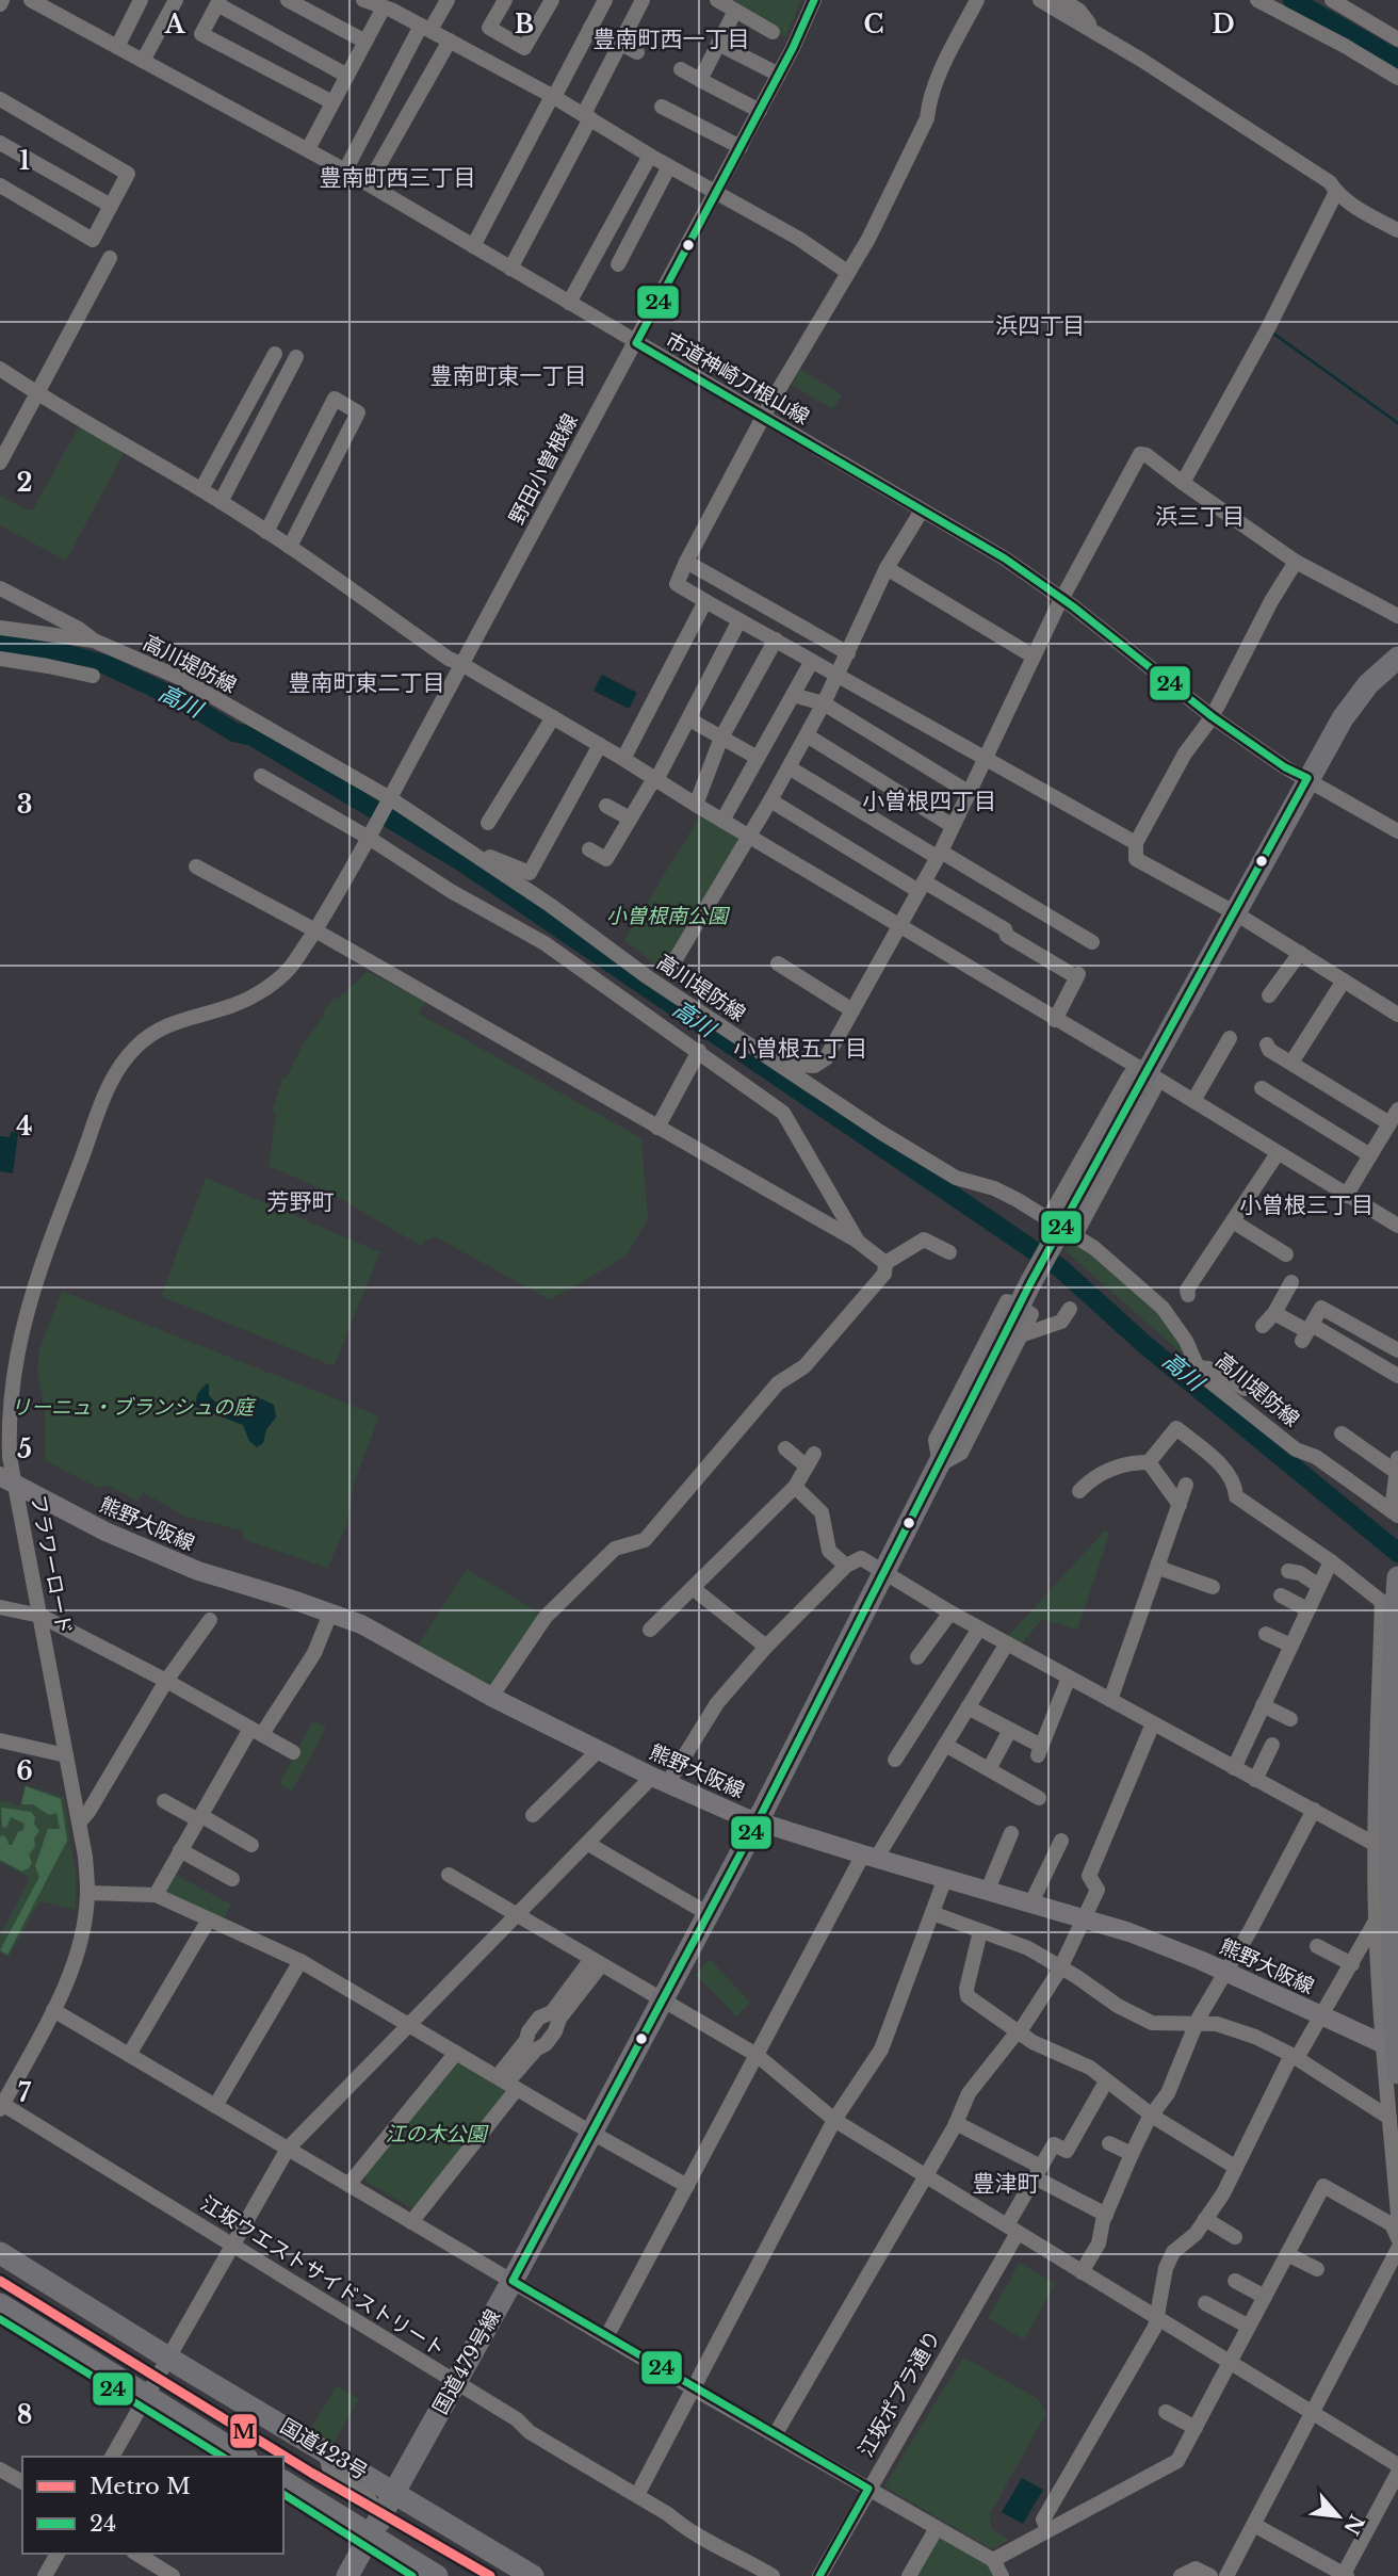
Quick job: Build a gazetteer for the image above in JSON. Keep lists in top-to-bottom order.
{
  "streets": {
    "highway": ["国道479号線", "国道423号"],
    "main road": ["熊野大阪線"],
    "street": [
      "市道神崎刀根山線",
      "野田小曽根線",
      "高川堤防線",
      "フラワーロード",
      "江坂ウエストサイドストリート",
      "江坂ポプラ通り"
    ]
  },
  "crossings": [
    ["市道神崎刀根山線", "野田小曽根線"],
    ["市道神崎刀根山線", "国道479号線"],
    ["野田小曽根線", "高川堤防線"],
    ["野田小曽根線", "フラワーロード"],
    ["熊野大阪線", "フラワーロード"],
    ["熊野大阪線", "国道479号線"],
    ["フラワーロード", "江坂ウエストサイドストリート"],
    ["江坂ウエストサイドストリート", "国道479号線"],
    ["国道479号線", "国道423号"]
  ],
  "districts": [
    "豊南町西一丁目",
    "豊南町西三丁目",
    "浜四丁目",
    "豊南町東一丁目",
    "浜三丁目",
    "豊南町東二丁目",
    "小曽根四丁目",
    "小曽根五丁目",
    "芳野町",
    "小曽根三丁目",
    "豊津町"
  ],
  "water": ["高川"],
  "parks": ["小曽根南公園", "リーニュ・ブランシュの庭", "江の木公園"],
  "lines": ["transit line 24", "metro line M"],
  "legend": ["Metro M", "24"],
  "north": "bottom right",
  "grid": {
    "columns": [
      "A",
      "B",
      "C",
      "D"
    ],
    "rows": [
      "1",
      "2",
      "3",
      "4",
      "5",
      "6",
      "7",
      "8"
    ]
  }
}
